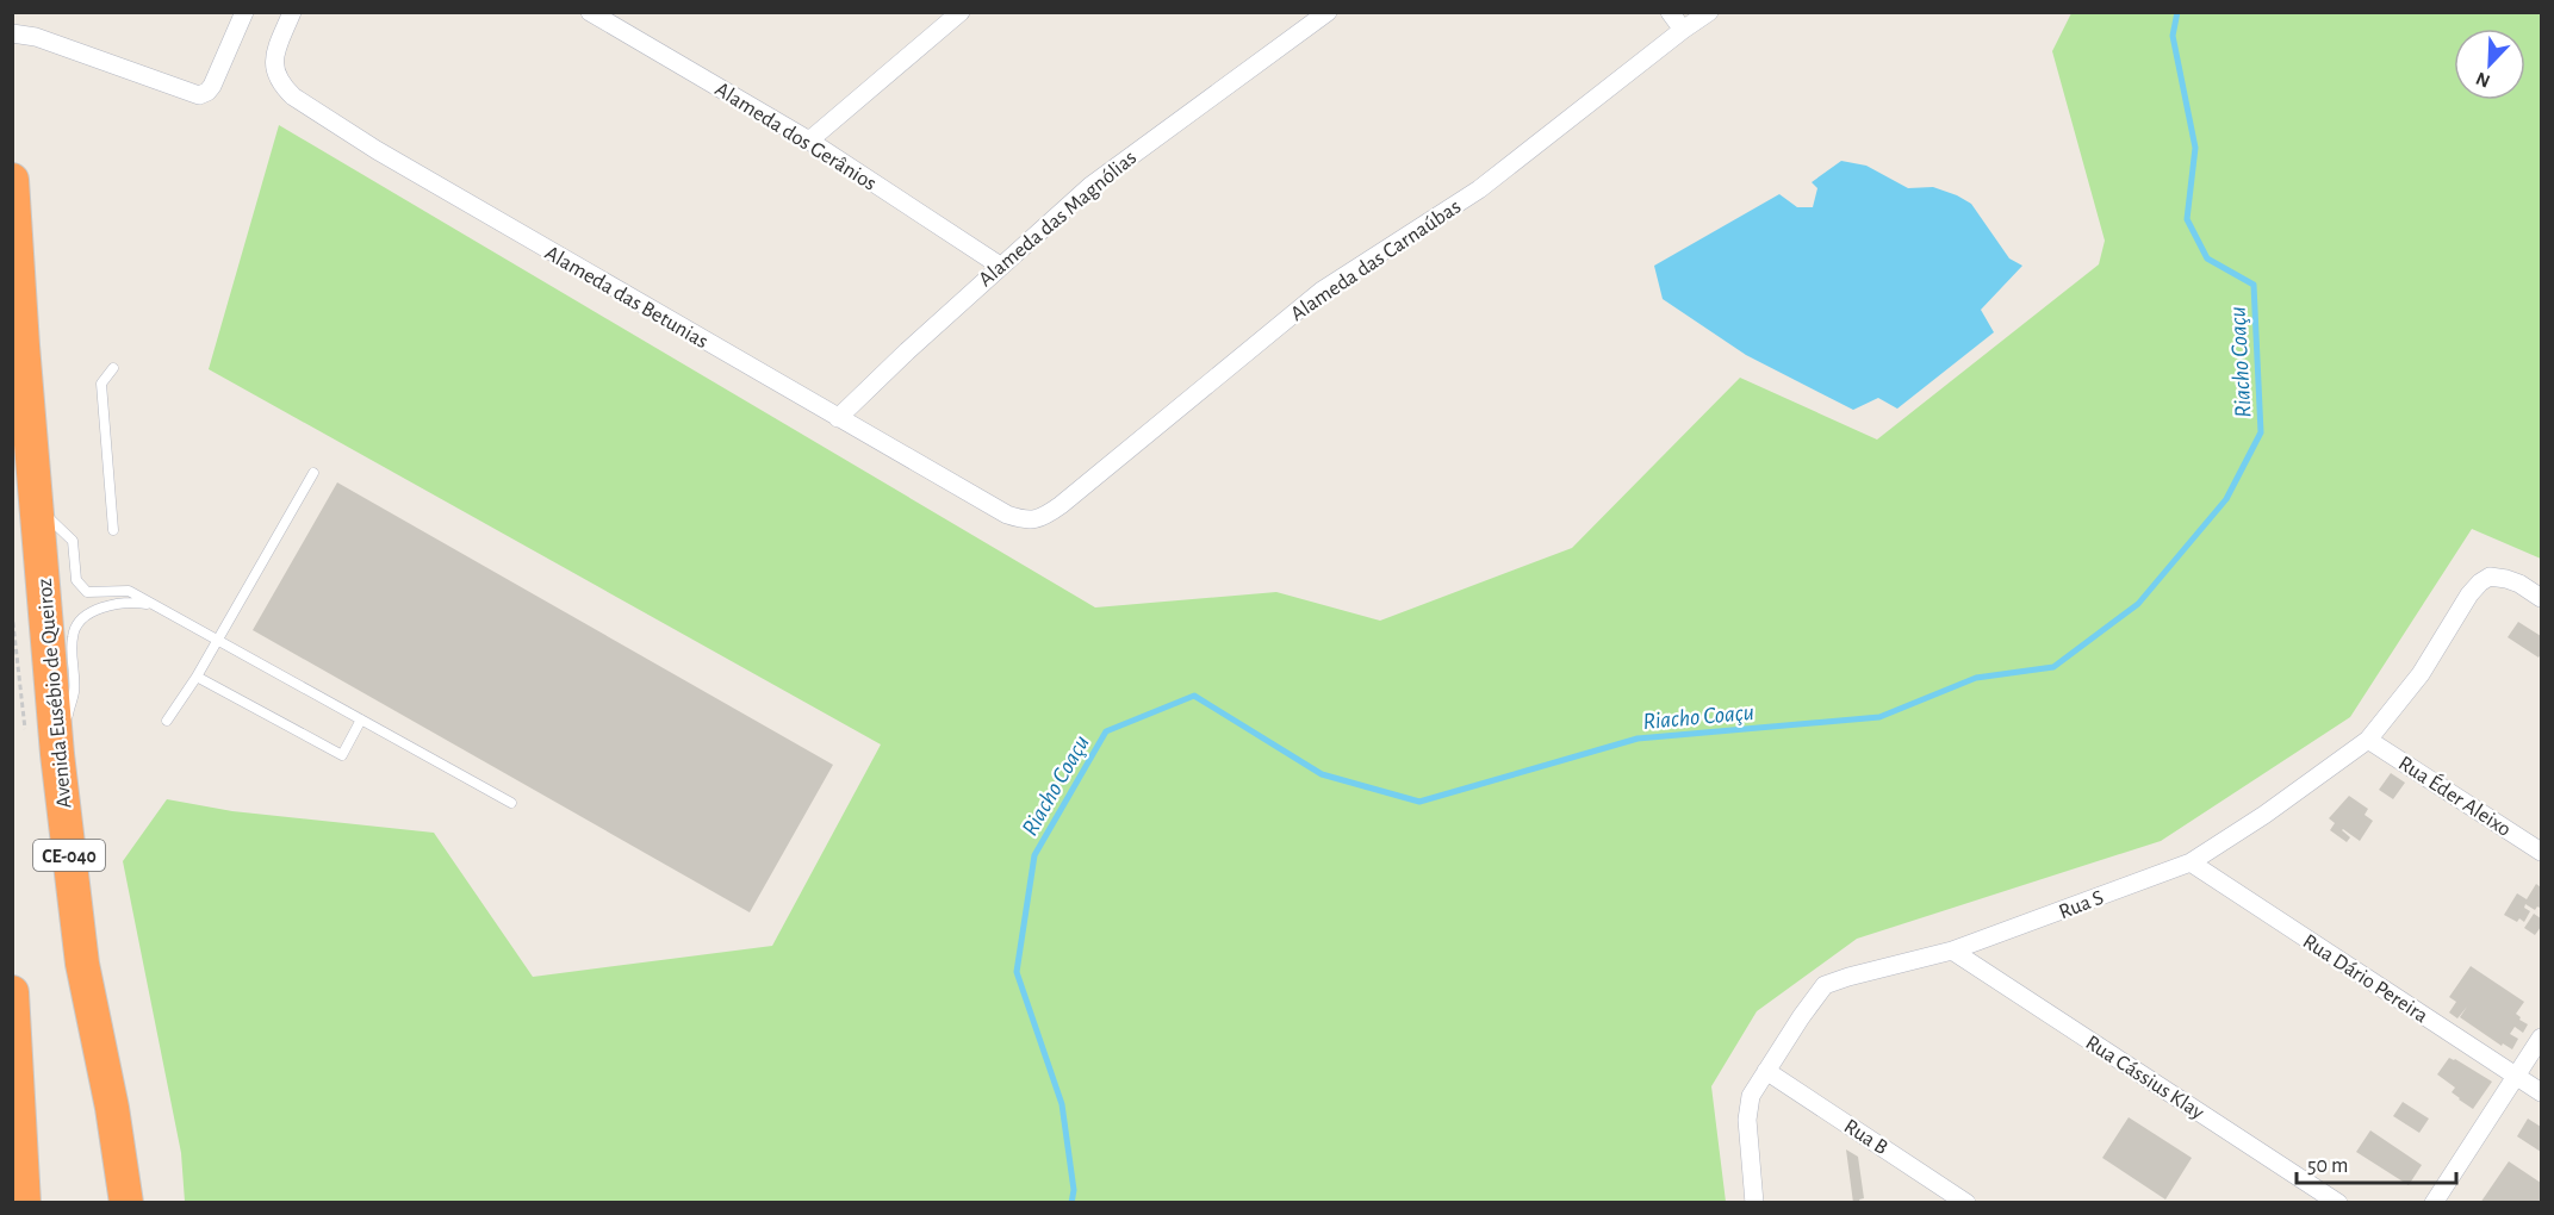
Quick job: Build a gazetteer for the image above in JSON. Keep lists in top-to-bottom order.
{
  "streets": {
    "highway": ["Avenida Eusébio de Queiroz", "CE-040"],
    "street": [
      "Alameda dos Gerânios",
      "Alameda das Magnólias",
      "Alameda das Carnaúbas",
      "Alameda das Betunias",
      "Rua Éder Aleixo",
      "Rua S",
      "Rua Dário Pereira",
      "Rua Cássius Klay",
      "Rua B"
    ]
  },
  "crossings": [
    ["Alameda dos Gerânios", "Alameda das Magnólias"],
    ["Alameda das Magnólias", "Alameda das Betunias"],
    ["Alameda das Carnaúbas", "Alameda das Betunias"],
    ["Rua Éder Aleixo", "Rua S"],
    ["Rua S", "Rua Dário Pereira"],
    ["Rua S", "Rua Cássius Klay"],
    ["Rua S", "Rua B"]
  ],
  "water": ["Riacho Coaçu"],
  "scale_bar": "50 m",
  "north": "bottom left"
}
